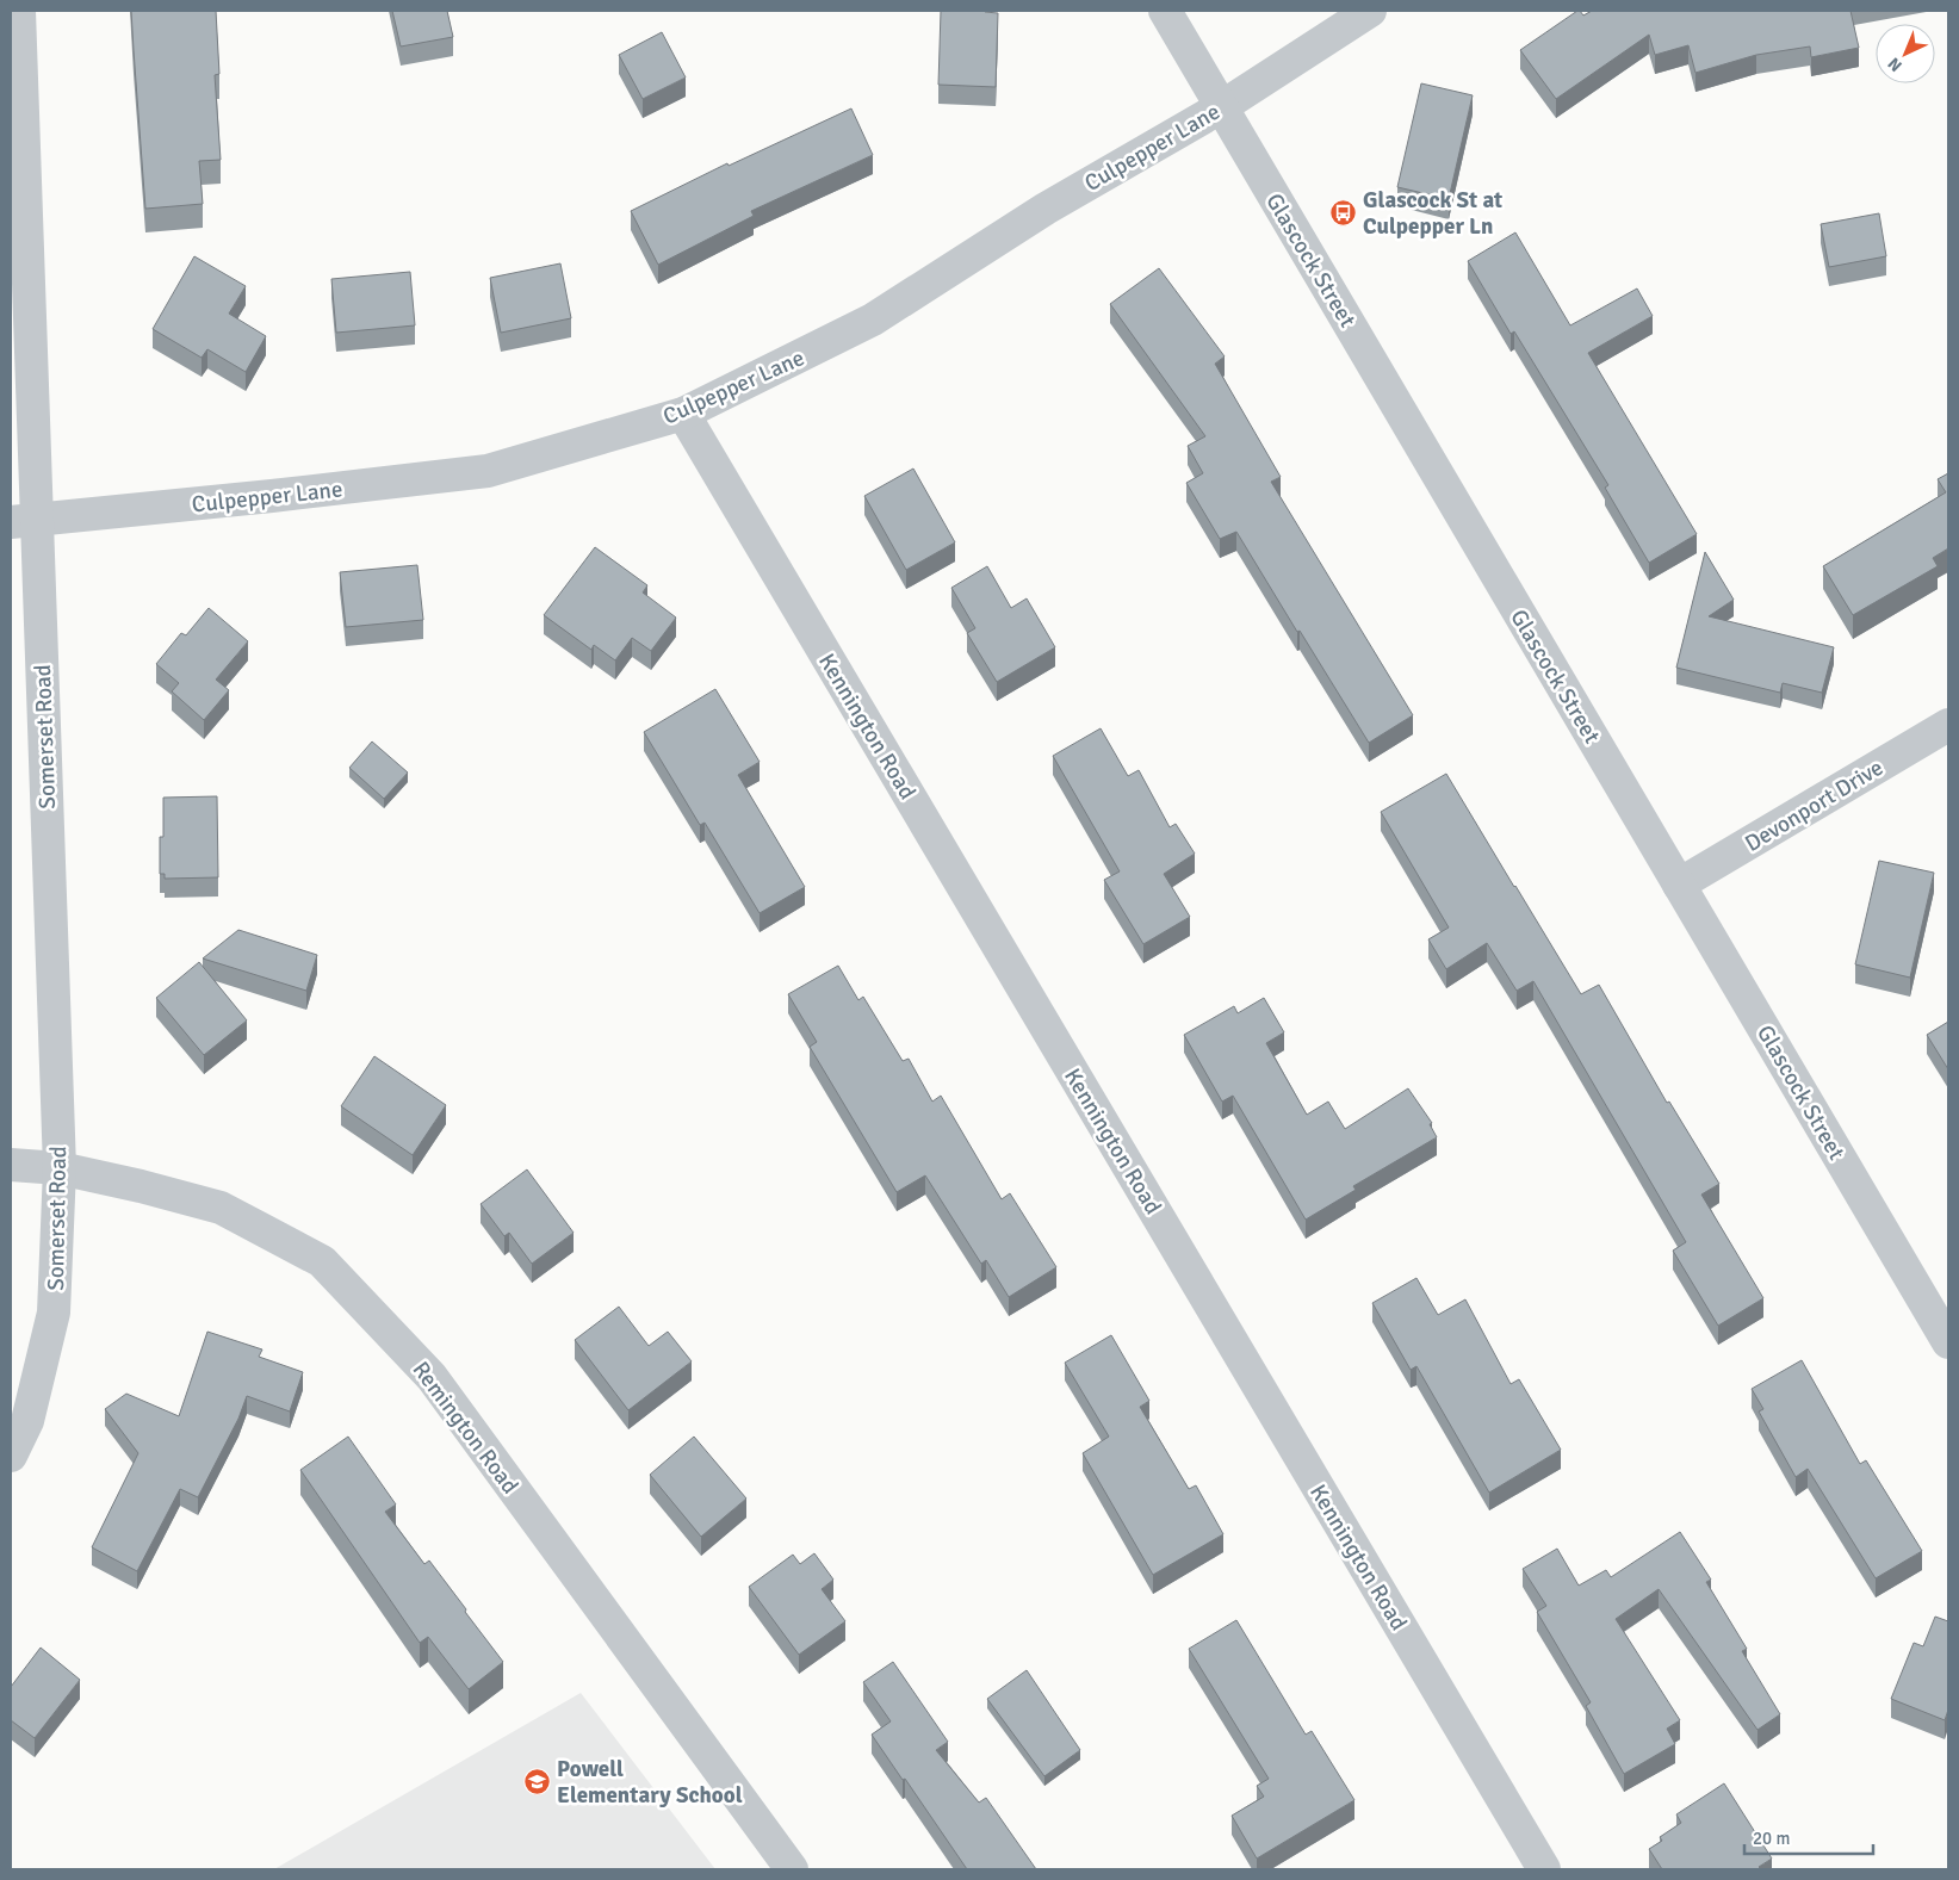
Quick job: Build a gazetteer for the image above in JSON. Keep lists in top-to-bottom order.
{
  "streets": {
    "street": [
      "Culpepper Lane",
      "Glascock Street",
      "Kennington Road",
      "Somerset Road",
      "Devonport Drive",
      "Remington Road"
    ]
  },
  "crossings": [
    ["Culpepper Lane", "Glascock Street"],
    ["Culpepper Lane", "Kennington Road"],
    ["Culpepper Lane", "Somerset Road"],
    ["Glascock Street", "Devonport Drive"],
    ["Somerset Road", "Remington Road"]
  ],
  "places": {
    "bus stop": ["Glascock St at Culpepper Ln"],
    "school or university": ["Powell Elementary School"]
  },
  "scale_bar": "20 m",
  "north": "bottom left"
}
